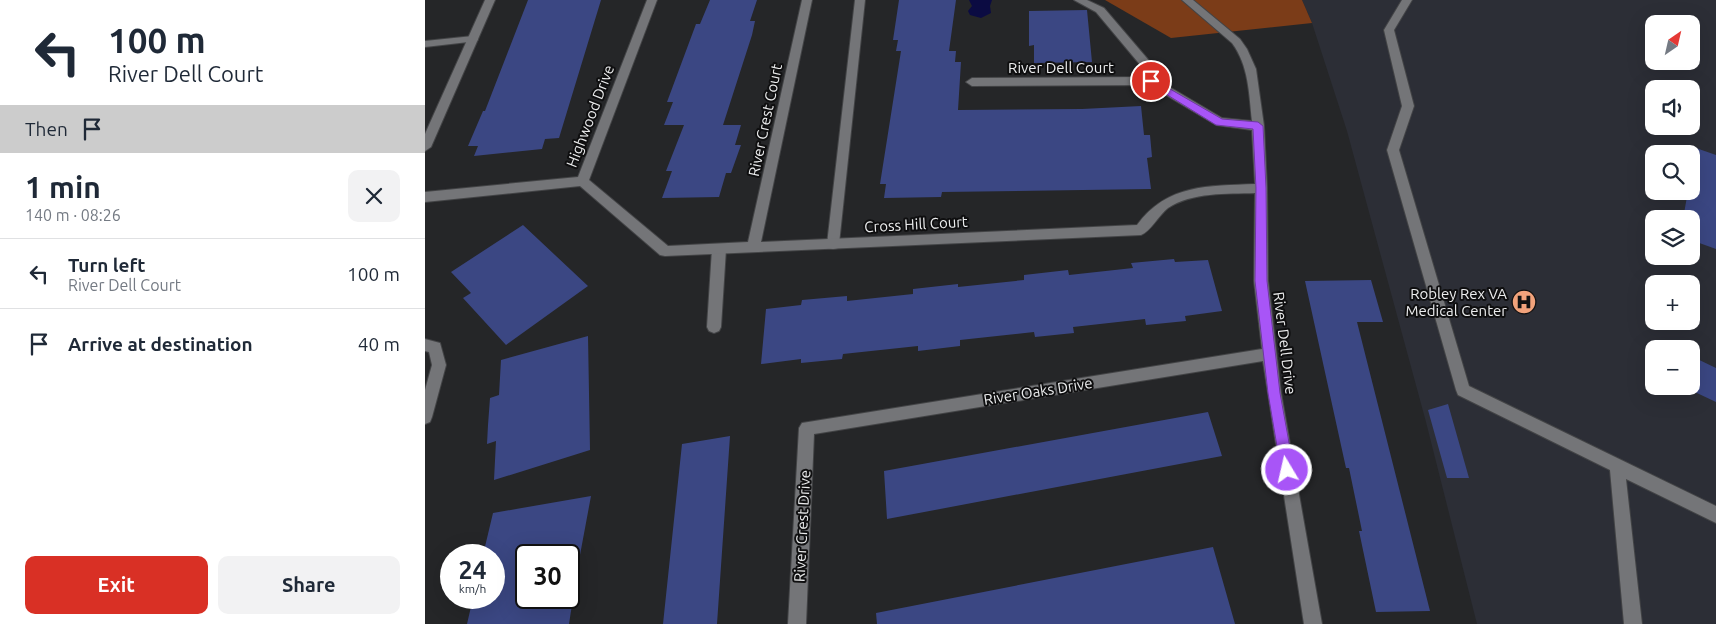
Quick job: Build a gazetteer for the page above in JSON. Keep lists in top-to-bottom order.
{
  "streets": {
    "street": [
      "River Dell Court",
      "Highwood Drive",
      "River Crest Court",
      "Cross Hill Court",
      "River Dell Drive",
      "River Oaks Drive",
      "River Crest Drive"
    ]
  },
  "crossings": [
    ["Highwood Drive", "Cross Hill Court"],
    ["River Crest Court", "Cross Hill Court"],
    ["Cross Hill Court", "River Dell Drive"],
    ["River Dell Drive", "River Oaks Drive"],
    ["River Oaks Drive", "River Crest Drive"]
  ],
  "places": {
    "hospital": ["Robley Rex VA Medical Center"]
  },
  "north": "top right",
  "page": {
    "turn": ["100 m", "River Dell Court"],
    "map_buttons": ["+", "−"],
    "then": "Then",
    "heading": ["1 min", "140 m · 08:26"],
    "list": [
      {
        "name": "Turn left",
        "note": "River Dell Court",
        "value": "100 m"
      },
      {
        "name": "Arrive at destination",
        "value": "40 m"
      }
    ],
    "speed": "24 km/h",
    "limit": "30",
    "buttons": ["Exit", "Share"]
  }
}
